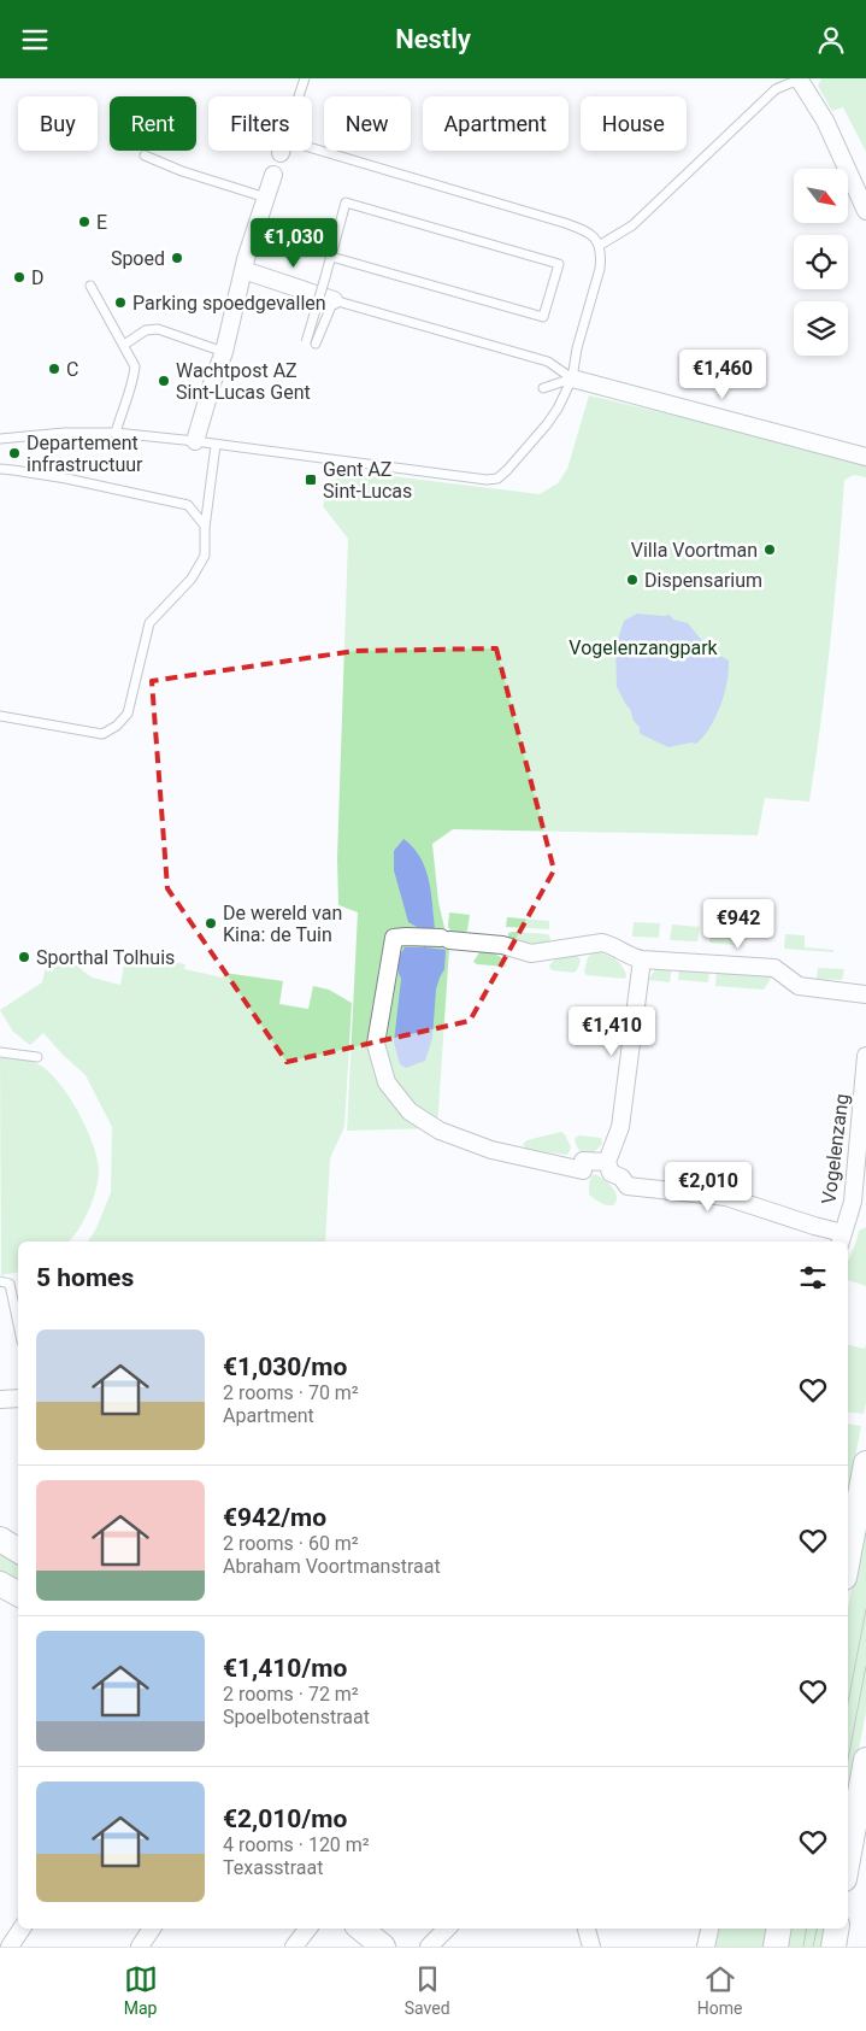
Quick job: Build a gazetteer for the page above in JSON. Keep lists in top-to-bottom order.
{
  "streets": {
    "street": ["Vogelenzang"]
  },
  "parks": ["Vogelenzangpark"],
  "places": {
    "other": [
      "E",
      "Spoed",
      "D",
      "Parking spoedgevallen",
      "C",
      "Wachtpost AZ Sint-Lucas Gent",
      "Departement infrastructuur",
      "Villa Voortman",
      "Dispensarium",
      "De wereld van Kina: de Tuin",
      "Sporthal Tolhuis"
    ],
    "transit": ["Gent AZ Sint-Lucas"]
  },
  "north": "bottom right",
  "page": {
    "header": "Nestly",
    "chip": [
      "Buy",
      "Rent",
      "Filters",
      "New",
      "Apartment",
      "House"
    ],
    "price": [
      "€1,030",
      "€1,460",
      "€942",
      "€1,410",
      "€2,010"
    ],
    "heading": "5 homes",
    "list": [
      {
        "name": "€1,030/mo",
        "note": "2 rooms · 70 m² · Apartment"
      },
      {
        "name": "€942/mo",
        "note": "2 rooms · 60 m² · Abraham Voortmanstraat"
      },
      {
        "name": "€1,410/mo",
        "note": "2 rooms · 72 m² · Spoelbotenstraat"
      },
      {
        "name": "€2,010/mo",
        "note": "4 rooms · 120 m² · Texasstraat"
      }
    ],
    "tabs": ["Map", "Saved", "Home"]
  }
}
